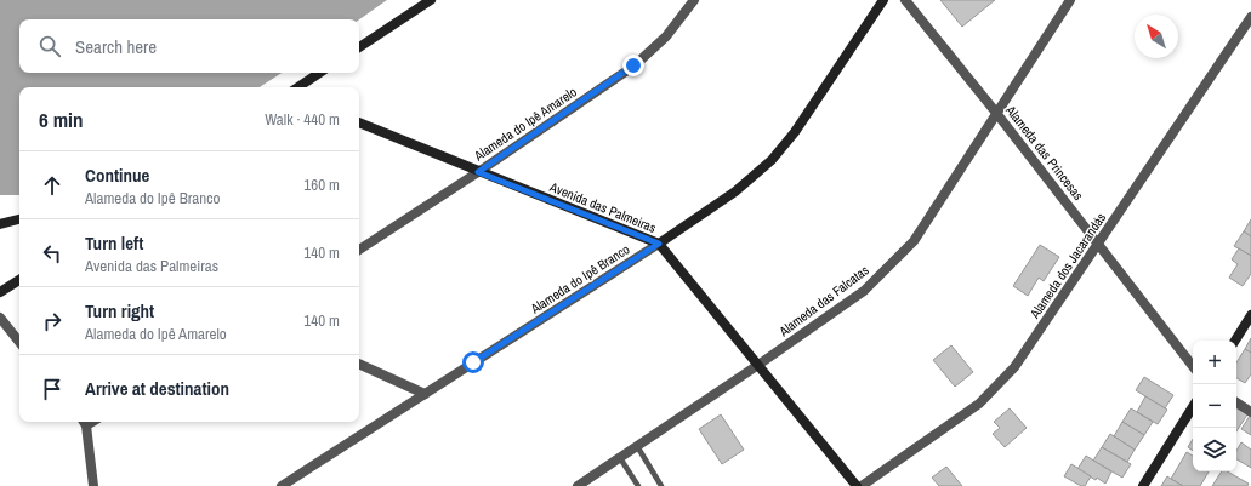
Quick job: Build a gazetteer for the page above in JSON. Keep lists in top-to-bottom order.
{
  "streets": {
    "street": [
      "Alameda do Ipê Amarelo",
      "Alameda das Princesas",
      "Avenida das Palmeiras",
      "Alameda dos Jacarandás",
      "Alameda do Ipê Branco",
      "Alameda das Falcatas"
    ]
  },
  "crossings": [
    ["Alameda do Ipê Amarelo", "Avenida das Palmeiras"],
    ["Alameda das Princesas", "Alameda dos Jacarandás"],
    ["Alameda das Princesas", "Alameda das Falcatas"],
    ["Avenida das Palmeiras", "Alameda do Ipê Branco"],
    ["Avenida das Palmeiras", "Alameda das Falcatas"]
  ],
  "north": "top left",
  "page": {
    "search": "Search here",
    "heading": ["6 min", "Walk · 440 m"],
    "list": [
      ["Continue", "Alameda do Ipê Branco", "160 m"],
      ["Turn left", "Avenida das Palmeiras", "140 m"],
      ["Turn right", "Alameda do Ipê Amarelo", "140 m"],
      "Arrive at destination"
    ],
    "map_buttons": ["+", "−"]
  }
}
